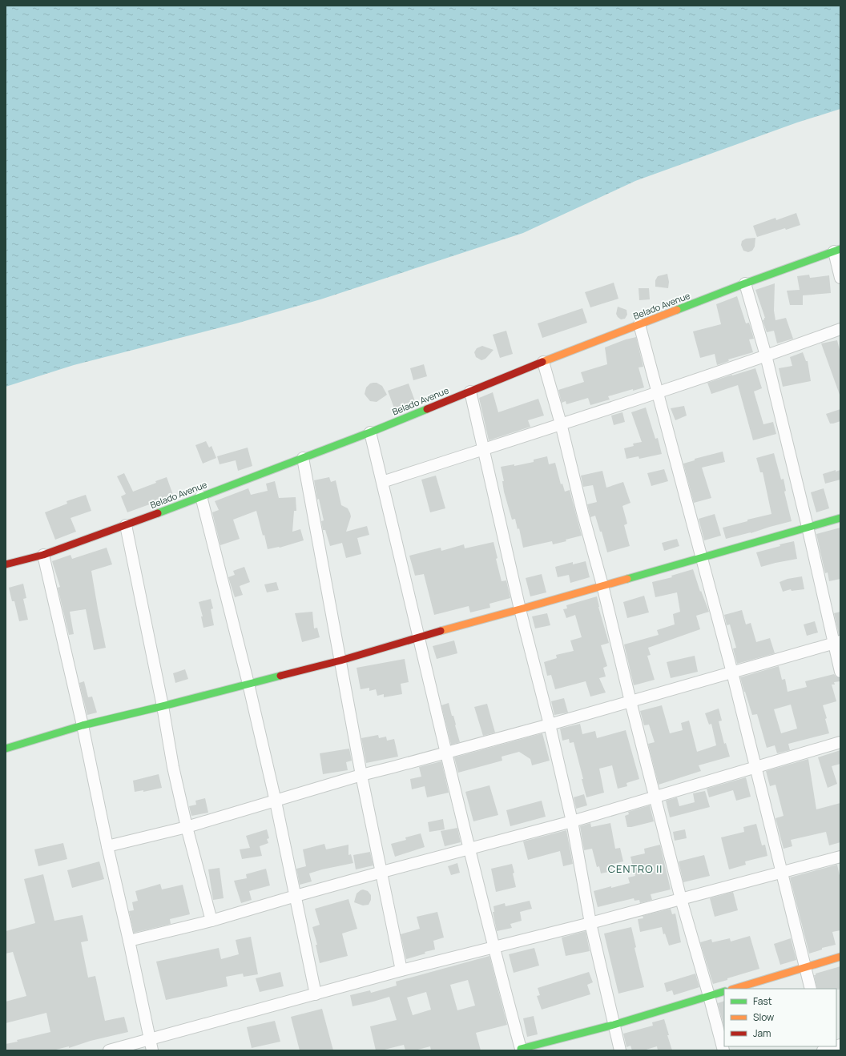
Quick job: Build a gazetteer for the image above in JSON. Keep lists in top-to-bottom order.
{
  "streets": {
    "street": ["Belado Avenue"]
  },
  "districts": ["CENTRO II"],
  "legend": ["Fast", "Slow", "Jam"]
}
